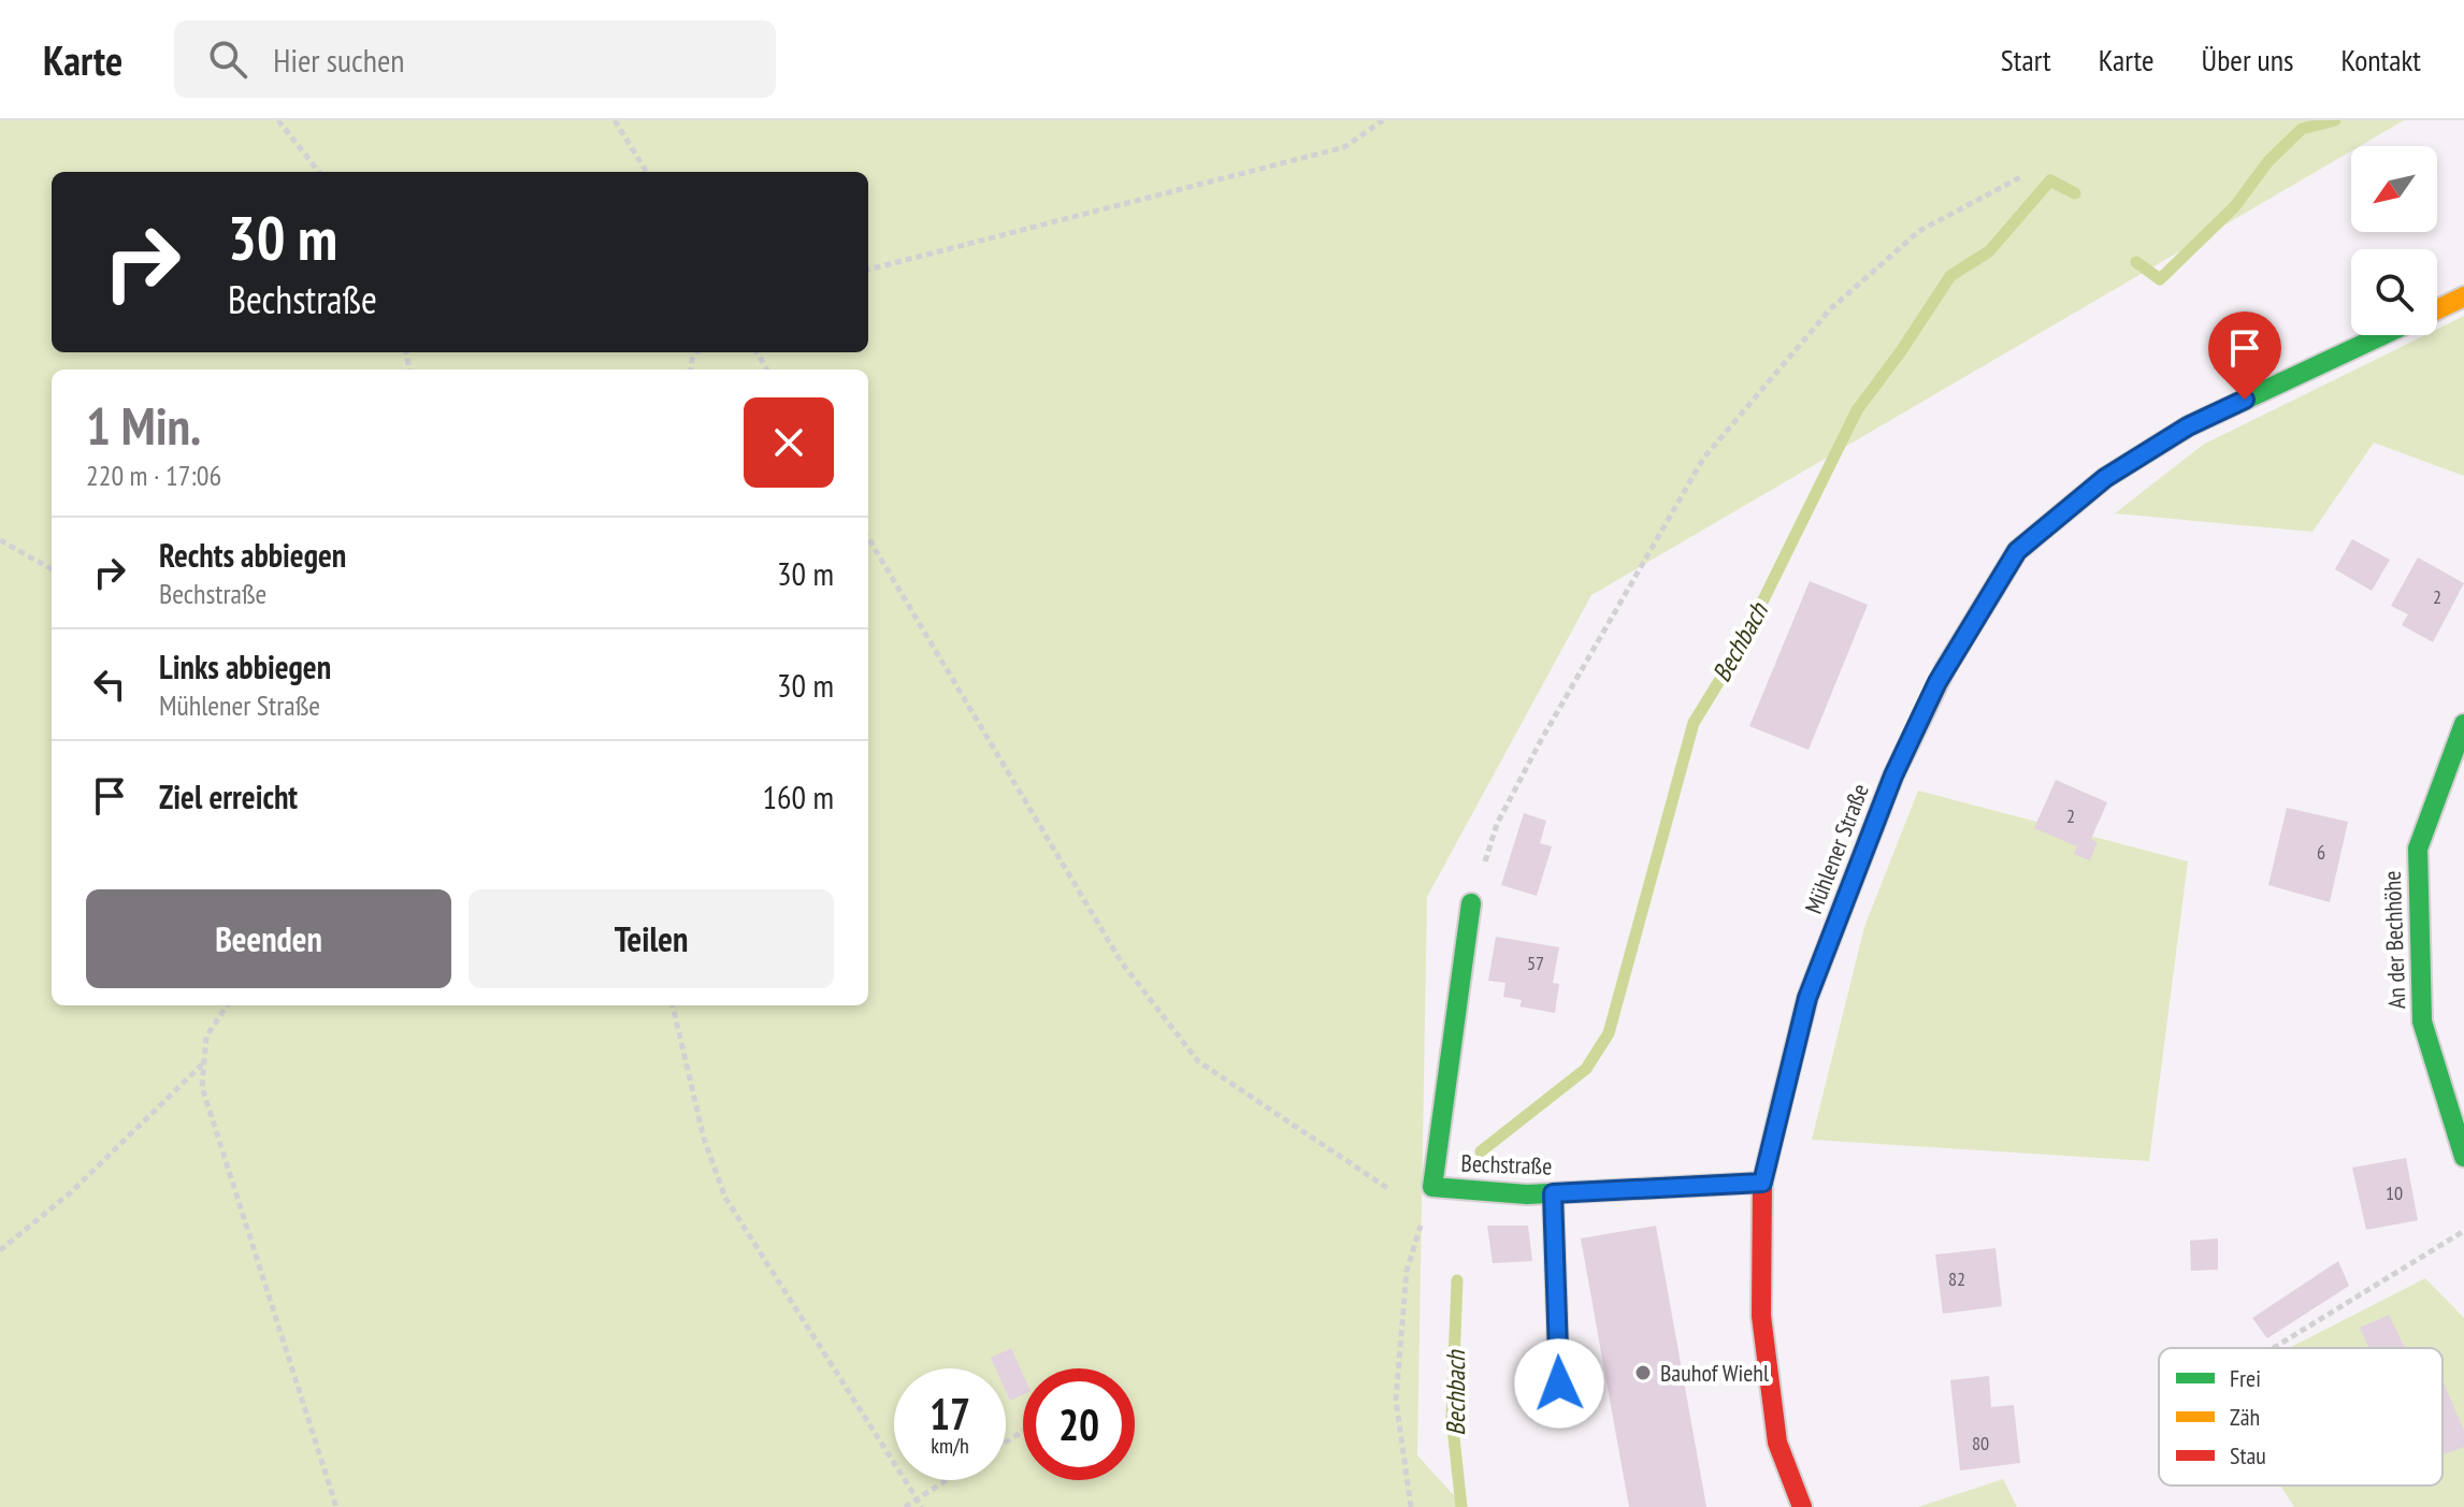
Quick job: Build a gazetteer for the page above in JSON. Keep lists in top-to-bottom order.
{
  "streets": {
    "main road": ["Mühlener Straße", "An der Bechhöhe", "Bechstraße"]
  },
  "crossings": [
    ["Mühlener Straße", "Bechstraße"]
  ],
  "water": ["Bechbach"],
  "places": ["Bauhof Wiehl"],
  "house_numbers": [
    "2",
    "2",
    "6",
    "57",
    "10",
    "82",
    "80"
  ],
  "legend": ["Frei", "Zäh", "Stau"],
  "north": "bottom left",
  "page": {
    "header": "Karte",
    "search": "Hier suchen",
    "nav": [
      "Start",
      "Karte",
      "Über uns",
      "Kontakt"
    ],
    "turn": ["30 m", "Bechstraße"],
    "heading": ["1 Min.", "220 m · 17:06"],
    "list": [
      {
        "name": "Rechts abbiegen",
        "note": "Bechstraße",
        "value": "30 m"
      },
      {
        "name": "Links abbiegen",
        "note": "Mühlener Straße",
        "value": "30 m"
      },
      {
        "name": "Ziel erreicht",
        "value": "160 m"
      }
    ],
    "buttons": ["Beenden", "Teilen"],
    "speed": "17 km/h",
    "limit": "20"
  }
}
